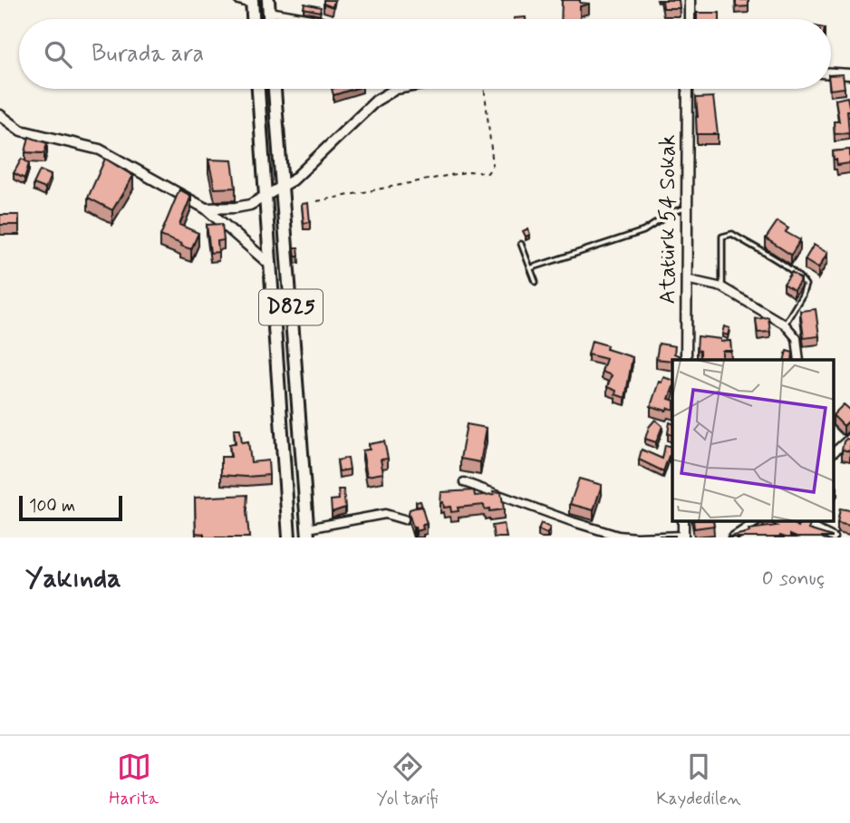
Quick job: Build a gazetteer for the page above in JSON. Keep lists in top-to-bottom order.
{
  "streets": {
    "highway": ["D825"],
    "street": ["Atatürk 54 Sokak"]
  },
  "scale_bar": "100 m",
  "page": {
    "search": "Burada ara",
    "scale": "100 m",
    "heading": ["Yakında", "0 sonuç"],
    "nav": ["Harita", "Yol tarifi", "Kaydedilen"]
  }
}
